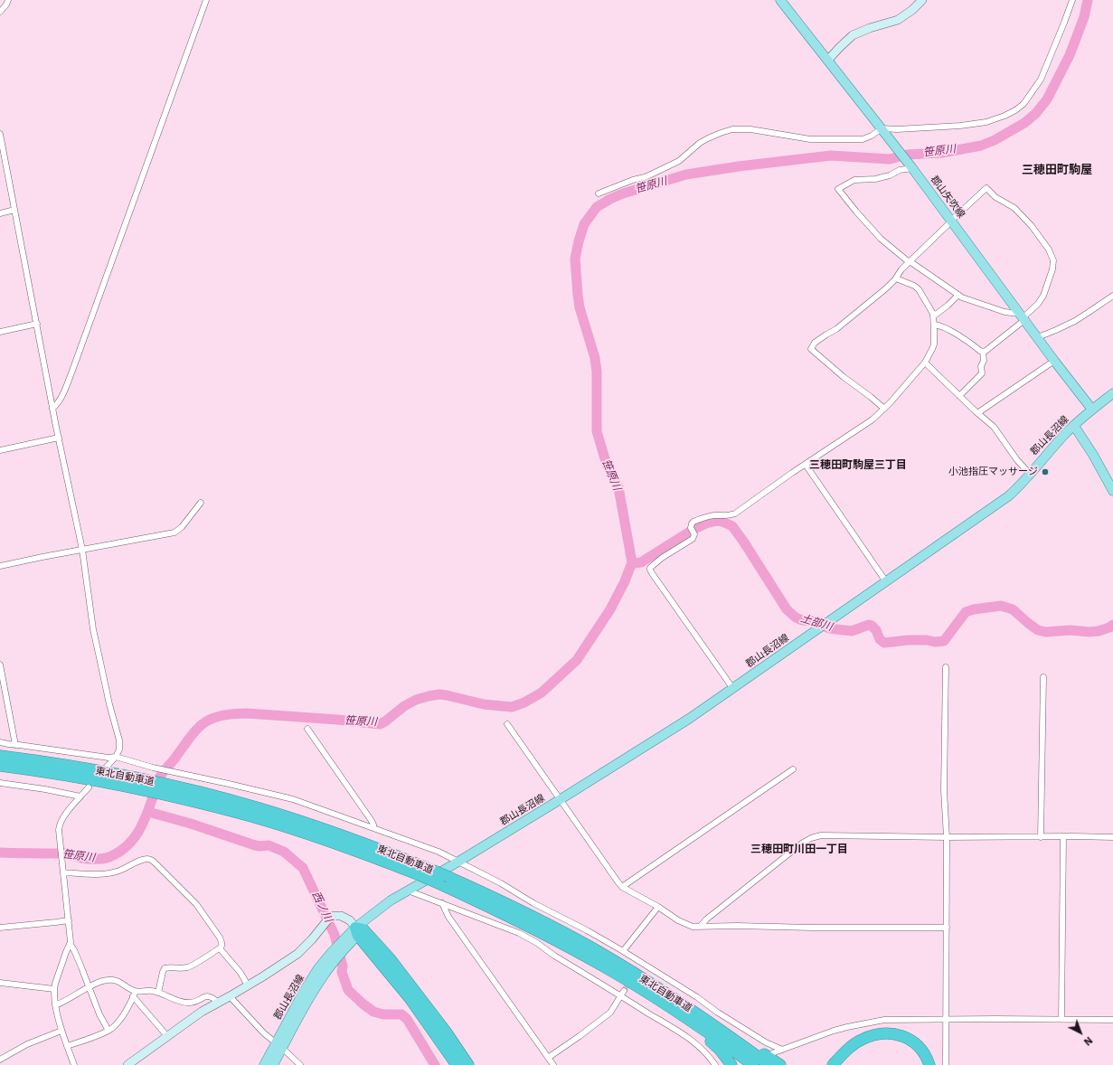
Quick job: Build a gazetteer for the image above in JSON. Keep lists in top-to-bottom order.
{
  "streets": {
    "highway": ["東北自動車道"],
    "main road": ["郡山矢吹線", "郡山長沼線"]
  },
  "crossings": [
    ["郡山矢吹線", "郡山長沼線"]
  ],
  "districts": ["三穂田町駒屋", "三穂田町駒屋三丁目", "三穂田町川田一丁目"],
  "water": ["笹原川", "土部川", "西ノ川"],
  "places": ["小池指圧マッサージ"],
  "north": "bottom right"
}
